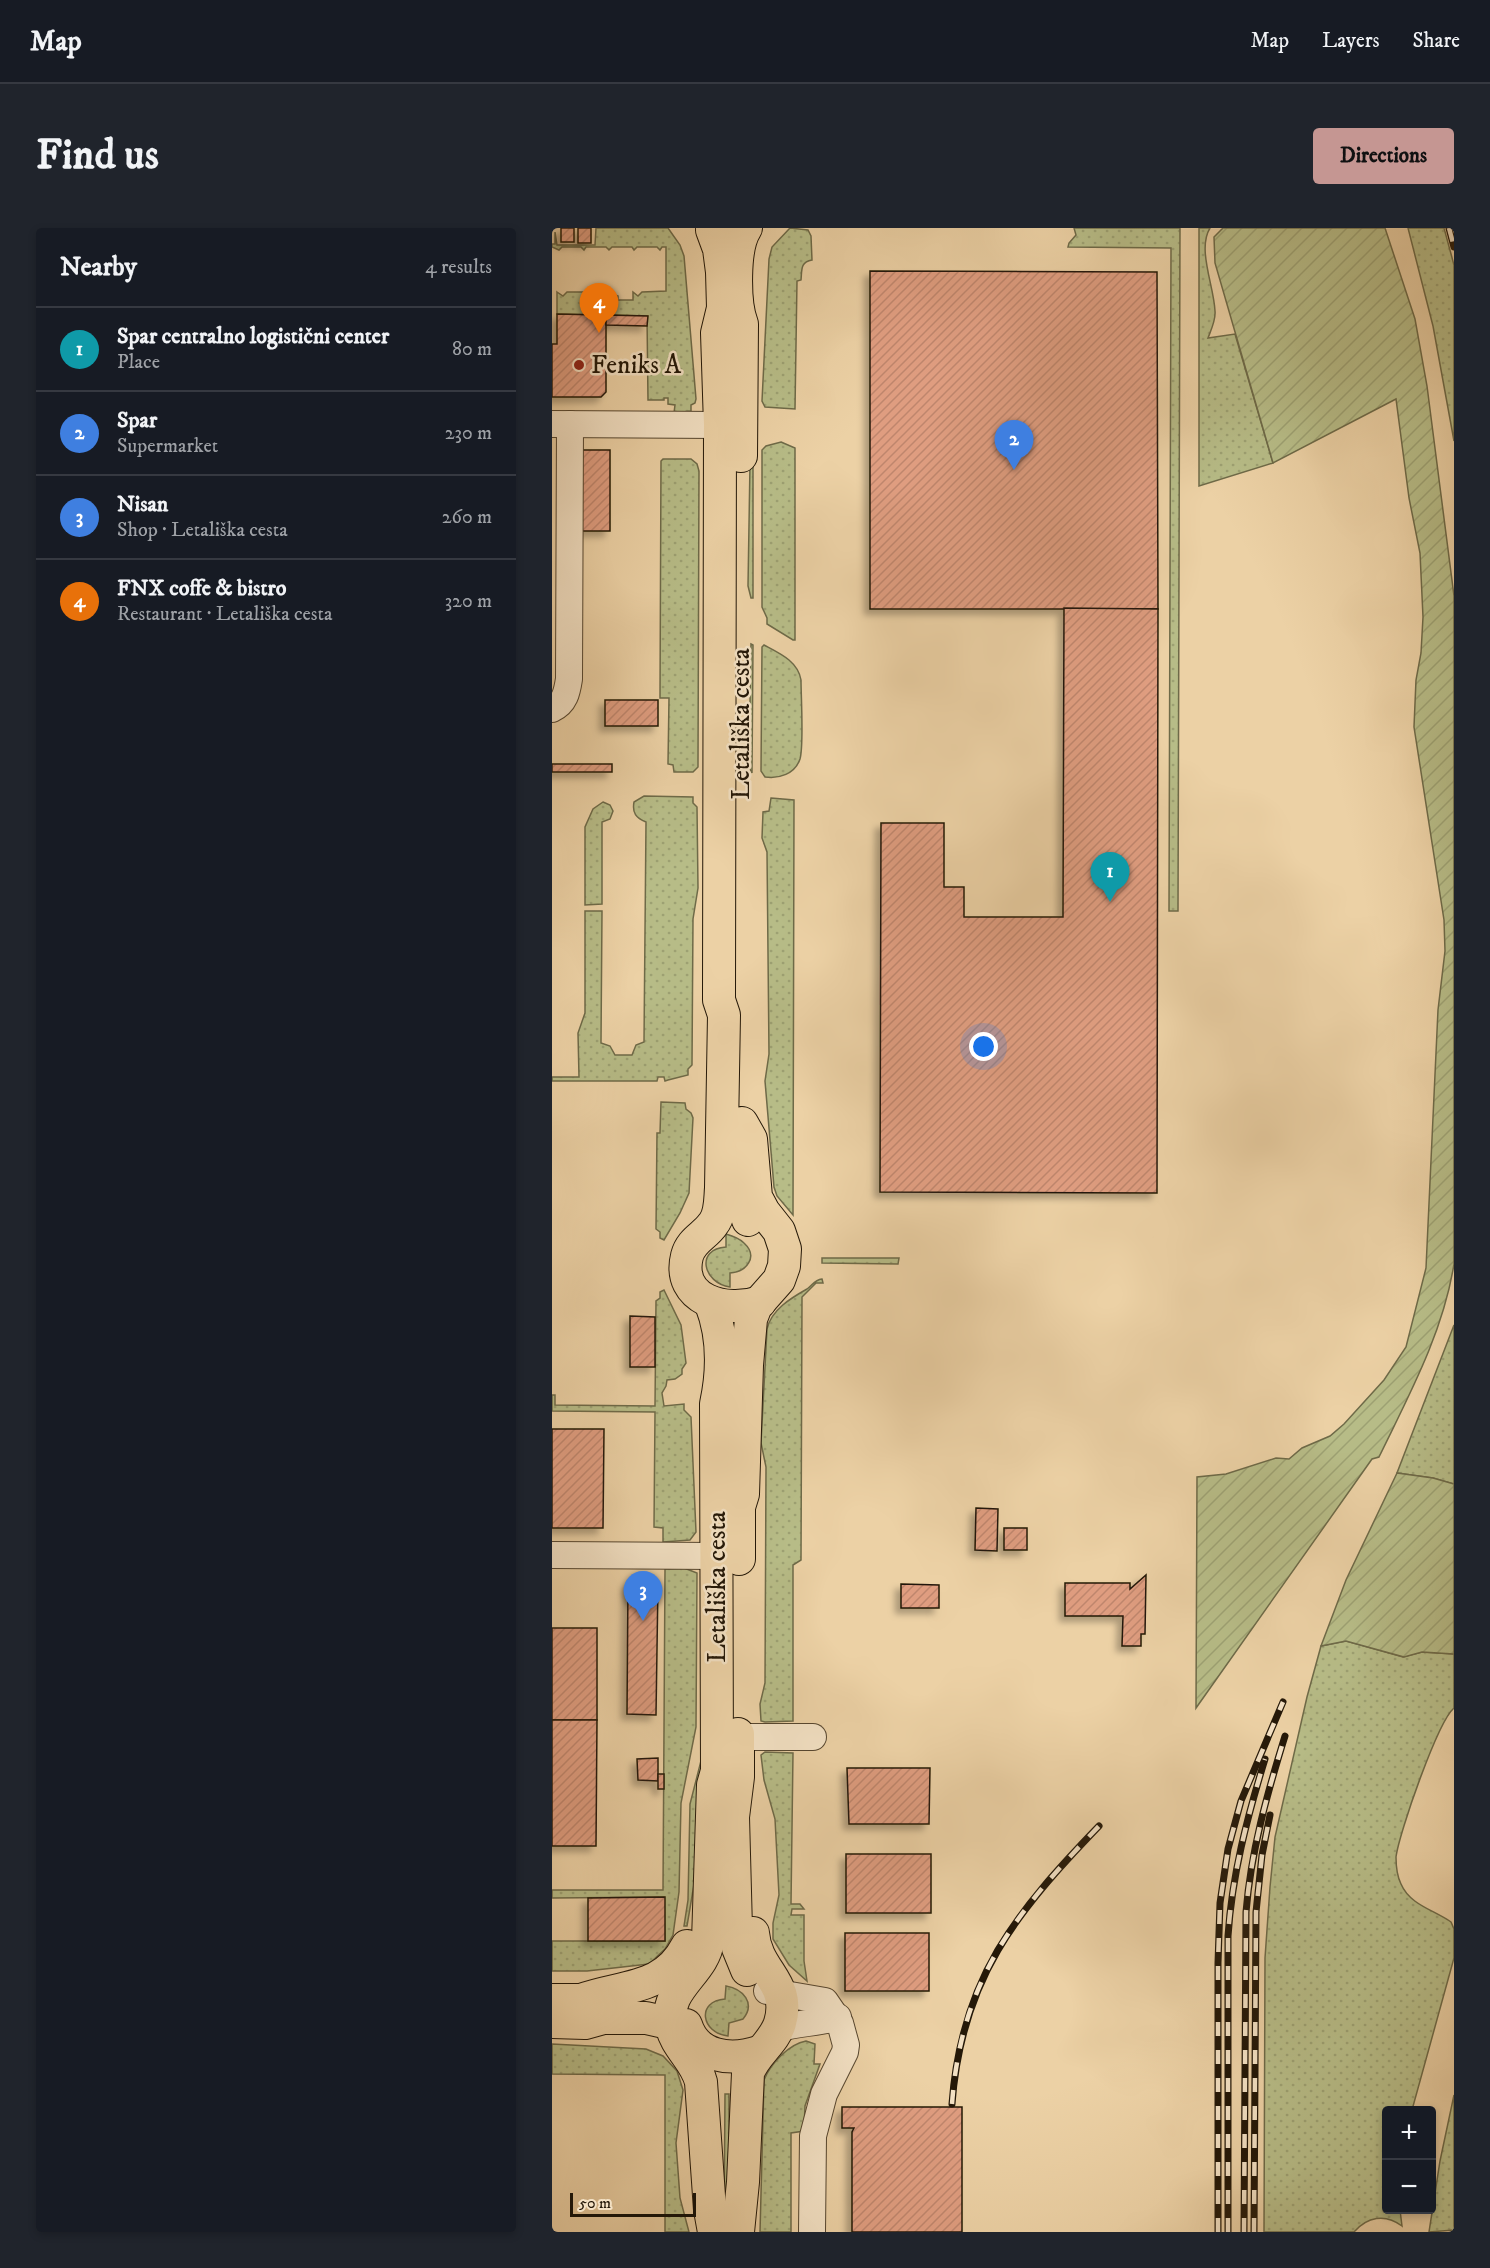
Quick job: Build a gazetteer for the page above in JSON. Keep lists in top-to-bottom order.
{
  "streets": {
    "main road": ["Letališka cesta"]
  },
  "places": ["Feniks A"],
  "scale_bar": "50 m",
  "page": {
    "header": "Map",
    "nav": ["Map", "Layers", "Share"],
    "buttons": "Directions",
    "title": "Find us",
    "heading": ["Nearby", "4 results"],
    "pins": [
      "4",
      "2",
      "1",
      "3"
    ],
    "list": [
      {
        "mark": "1",
        "name": "Spar centralno logistični center",
        "note": "Place",
        "value": "80 m"
      },
      {
        "mark": "2",
        "name": "Spar",
        "note": "Supermarket",
        "value": "230 m"
      },
      {
        "mark": "3",
        "name": "Nisan",
        "note": "Shop · Letališka cesta",
        "value": "260 m"
      },
      {
        "mark": "4",
        "name": "FNX coffe & bistro",
        "note": "Restaurant · Letališka cesta",
        "value": "320 m"
      }
    ],
    "map_buttons": ["+", "−"],
    "scale": "50 m"
  }
}
